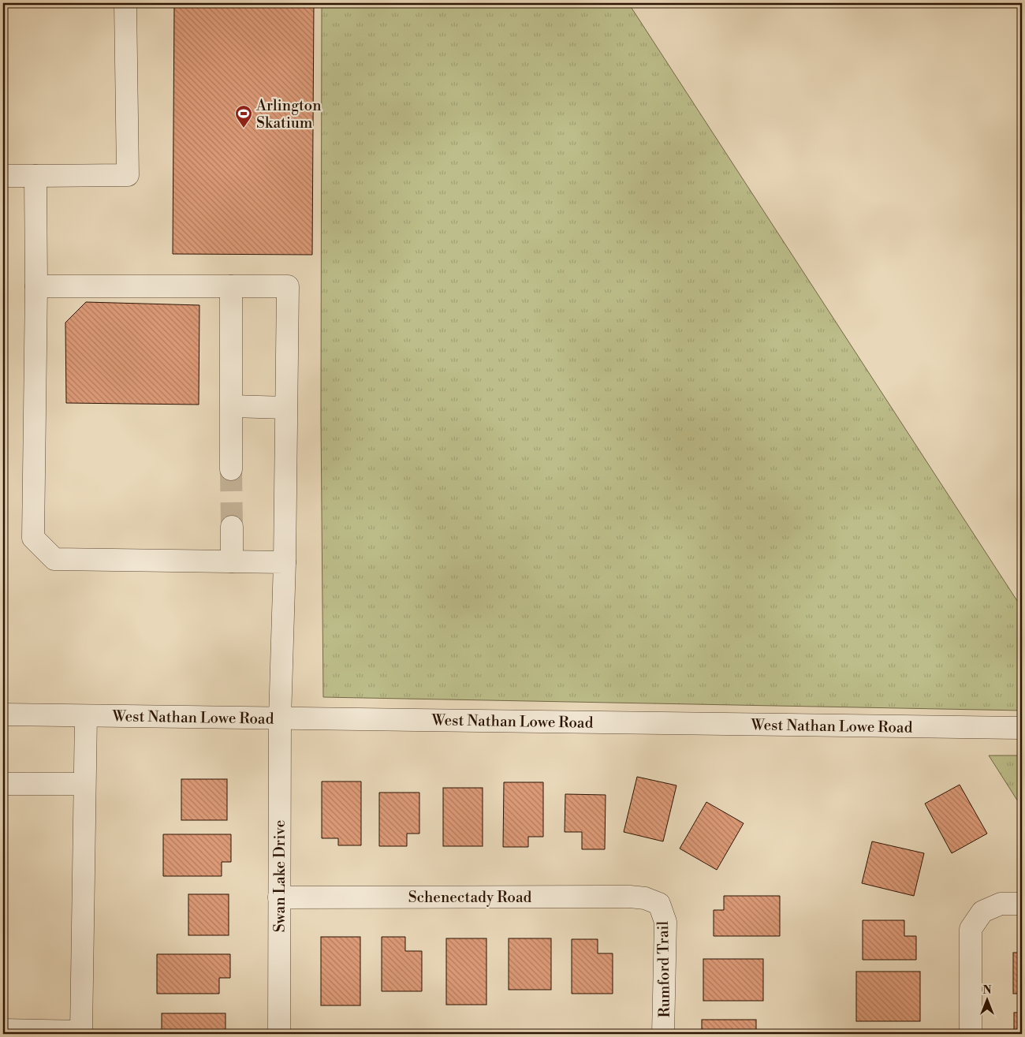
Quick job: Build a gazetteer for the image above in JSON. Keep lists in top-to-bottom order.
{
  "streets": {
    "street": [
      "West Nathan Lowe Road",
      "Swan Lake Drive",
      "Schenectady Road",
      "Rumford Trail"
    ]
  },
  "crossings": [
    ["West Nathan Lowe Road", "Swan Lake Drive"],
    ["Swan Lake Drive", "Schenectady Road"],
    ["Schenectady Road", "Rumford Trail"]
  ],
  "places": {
    "sports": ["Arlington Skatium"]
  },
  "north": "top"
}
